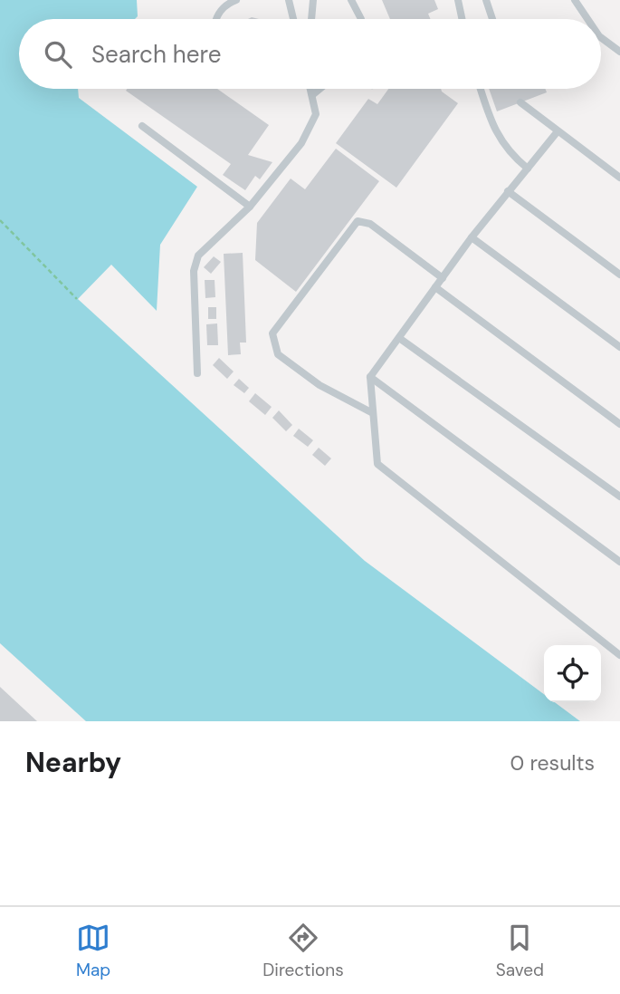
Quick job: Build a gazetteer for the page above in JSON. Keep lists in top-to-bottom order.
{
  "page": {
    "search": "Search here",
    "heading": ["Nearby", "0 results"],
    "nav": ["Map", "Directions", "Saved"]
  }
}
